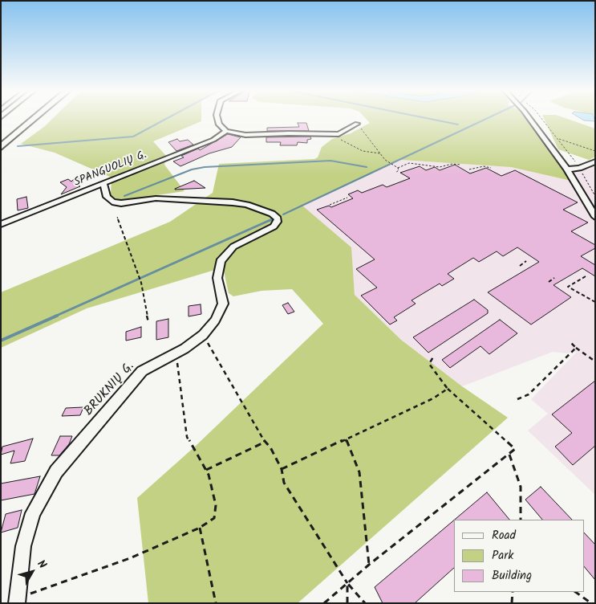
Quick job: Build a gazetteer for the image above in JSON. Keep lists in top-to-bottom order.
{
  "streets": {
    "street": ["SPANGUOLIŲ G.", "BRUKNIŲ G."]
  },
  "crossings": [
    ["SPANGUOLIŲ G.", "BRUKNIŲ G."]
  ],
  "legend": ["Road", "Park", "Building"],
  "north": "top right"
}
